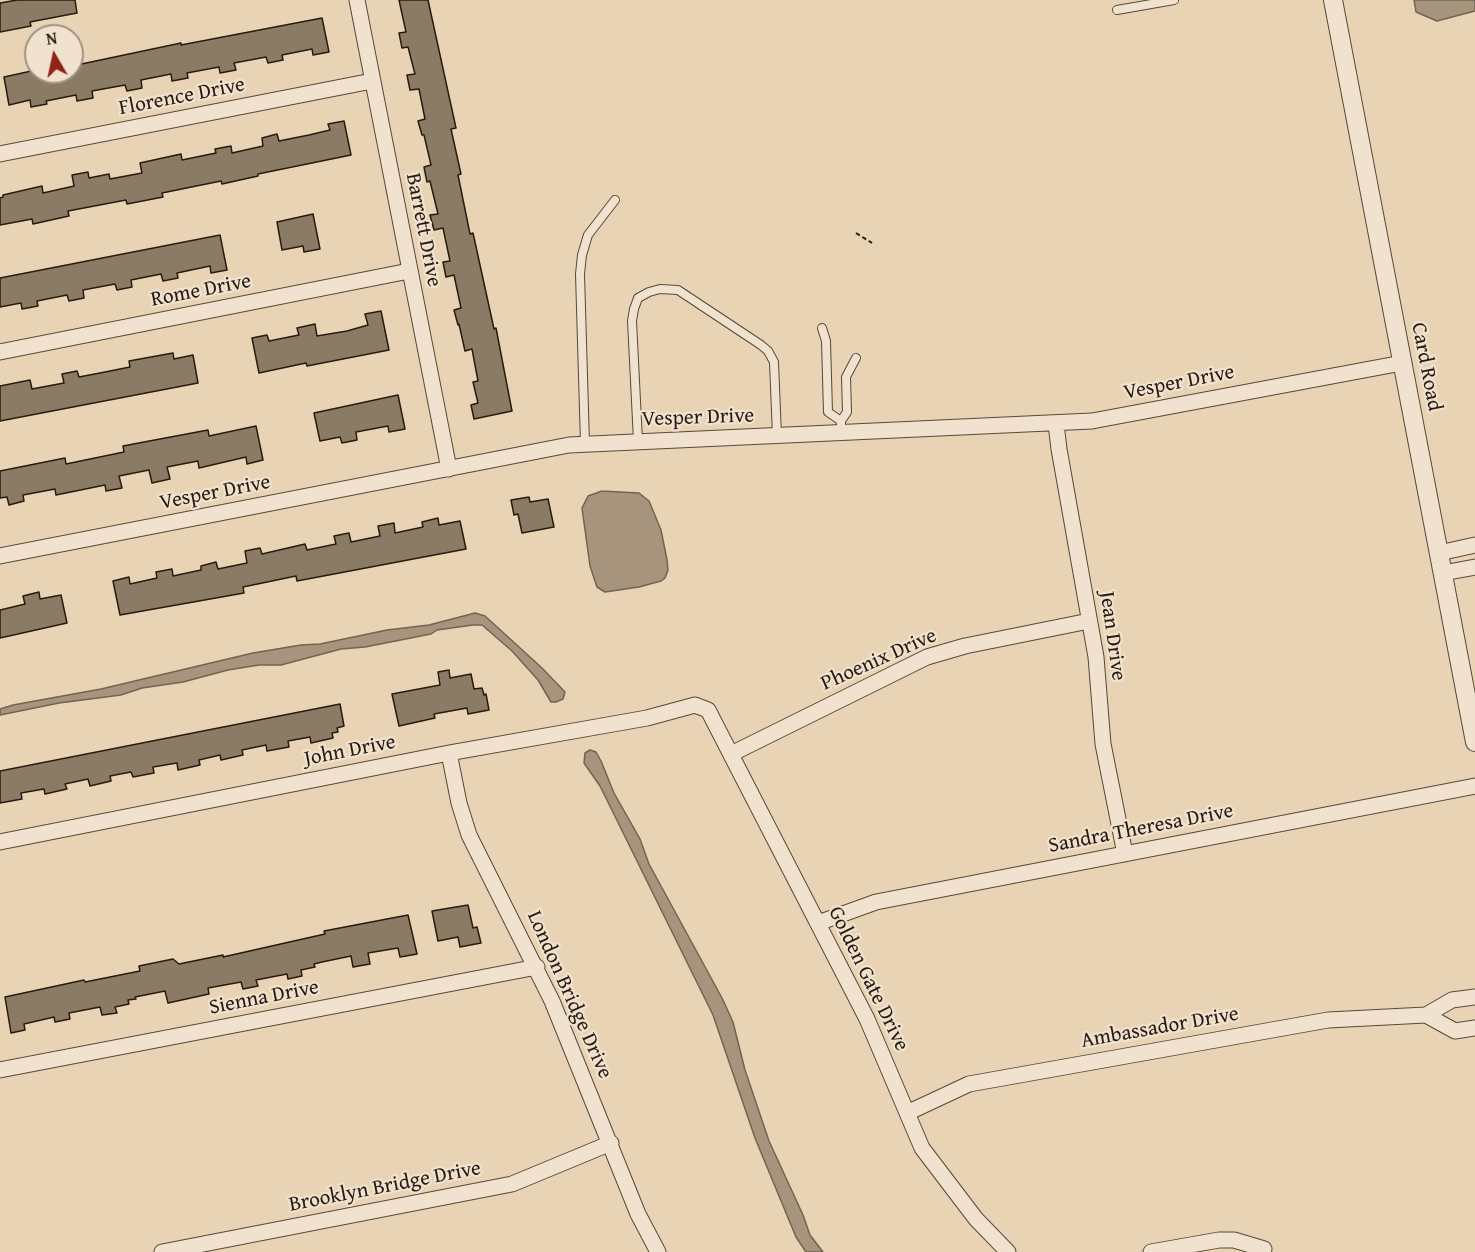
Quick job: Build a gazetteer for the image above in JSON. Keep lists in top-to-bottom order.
{
  "streets": {
    "street": [
      "Florence Drive",
      "Barrett Drive",
      "Rome Drive",
      "Card Road",
      "Vesper Drive",
      "Jean Drive",
      "Phoenix Drive",
      "John Drive",
      "Sandra Theresa Drive",
      "Golden Gate Drive",
      "London Bridge Drive",
      "Sienna Drive",
      "Ambassador Drive",
      "Brooklyn Bridge Drive"
    ]
  },
  "crossings": [
    ["Florence Drive", "Barrett Drive"],
    ["Barrett Drive", "Rome Drive"],
    ["Barrett Drive", "Vesper Drive"],
    ["Card Road", "Vesper Drive"],
    ["Vesper Drive", "Jean Drive"],
    ["Jean Drive", "Phoenix Drive"],
    ["Jean Drive", "Sandra Theresa Drive"],
    ["Phoenix Drive", "Golden Gate Drive"],
    ["John Drive", "Golden Gate Drive"],
    ["John Drive", "London Bridge Drive"],
    ["Sandra Theresa Drive", "Golden Gate Drive"],
    ["Golden Gate Drive", "Ambassador Drive"],
    ["London Bridge Drive", "Sienna Drive"],
    ["London Bridge Drive", "Brooklyn Bridge Drive"]
  ],
  "north": "top"
}
